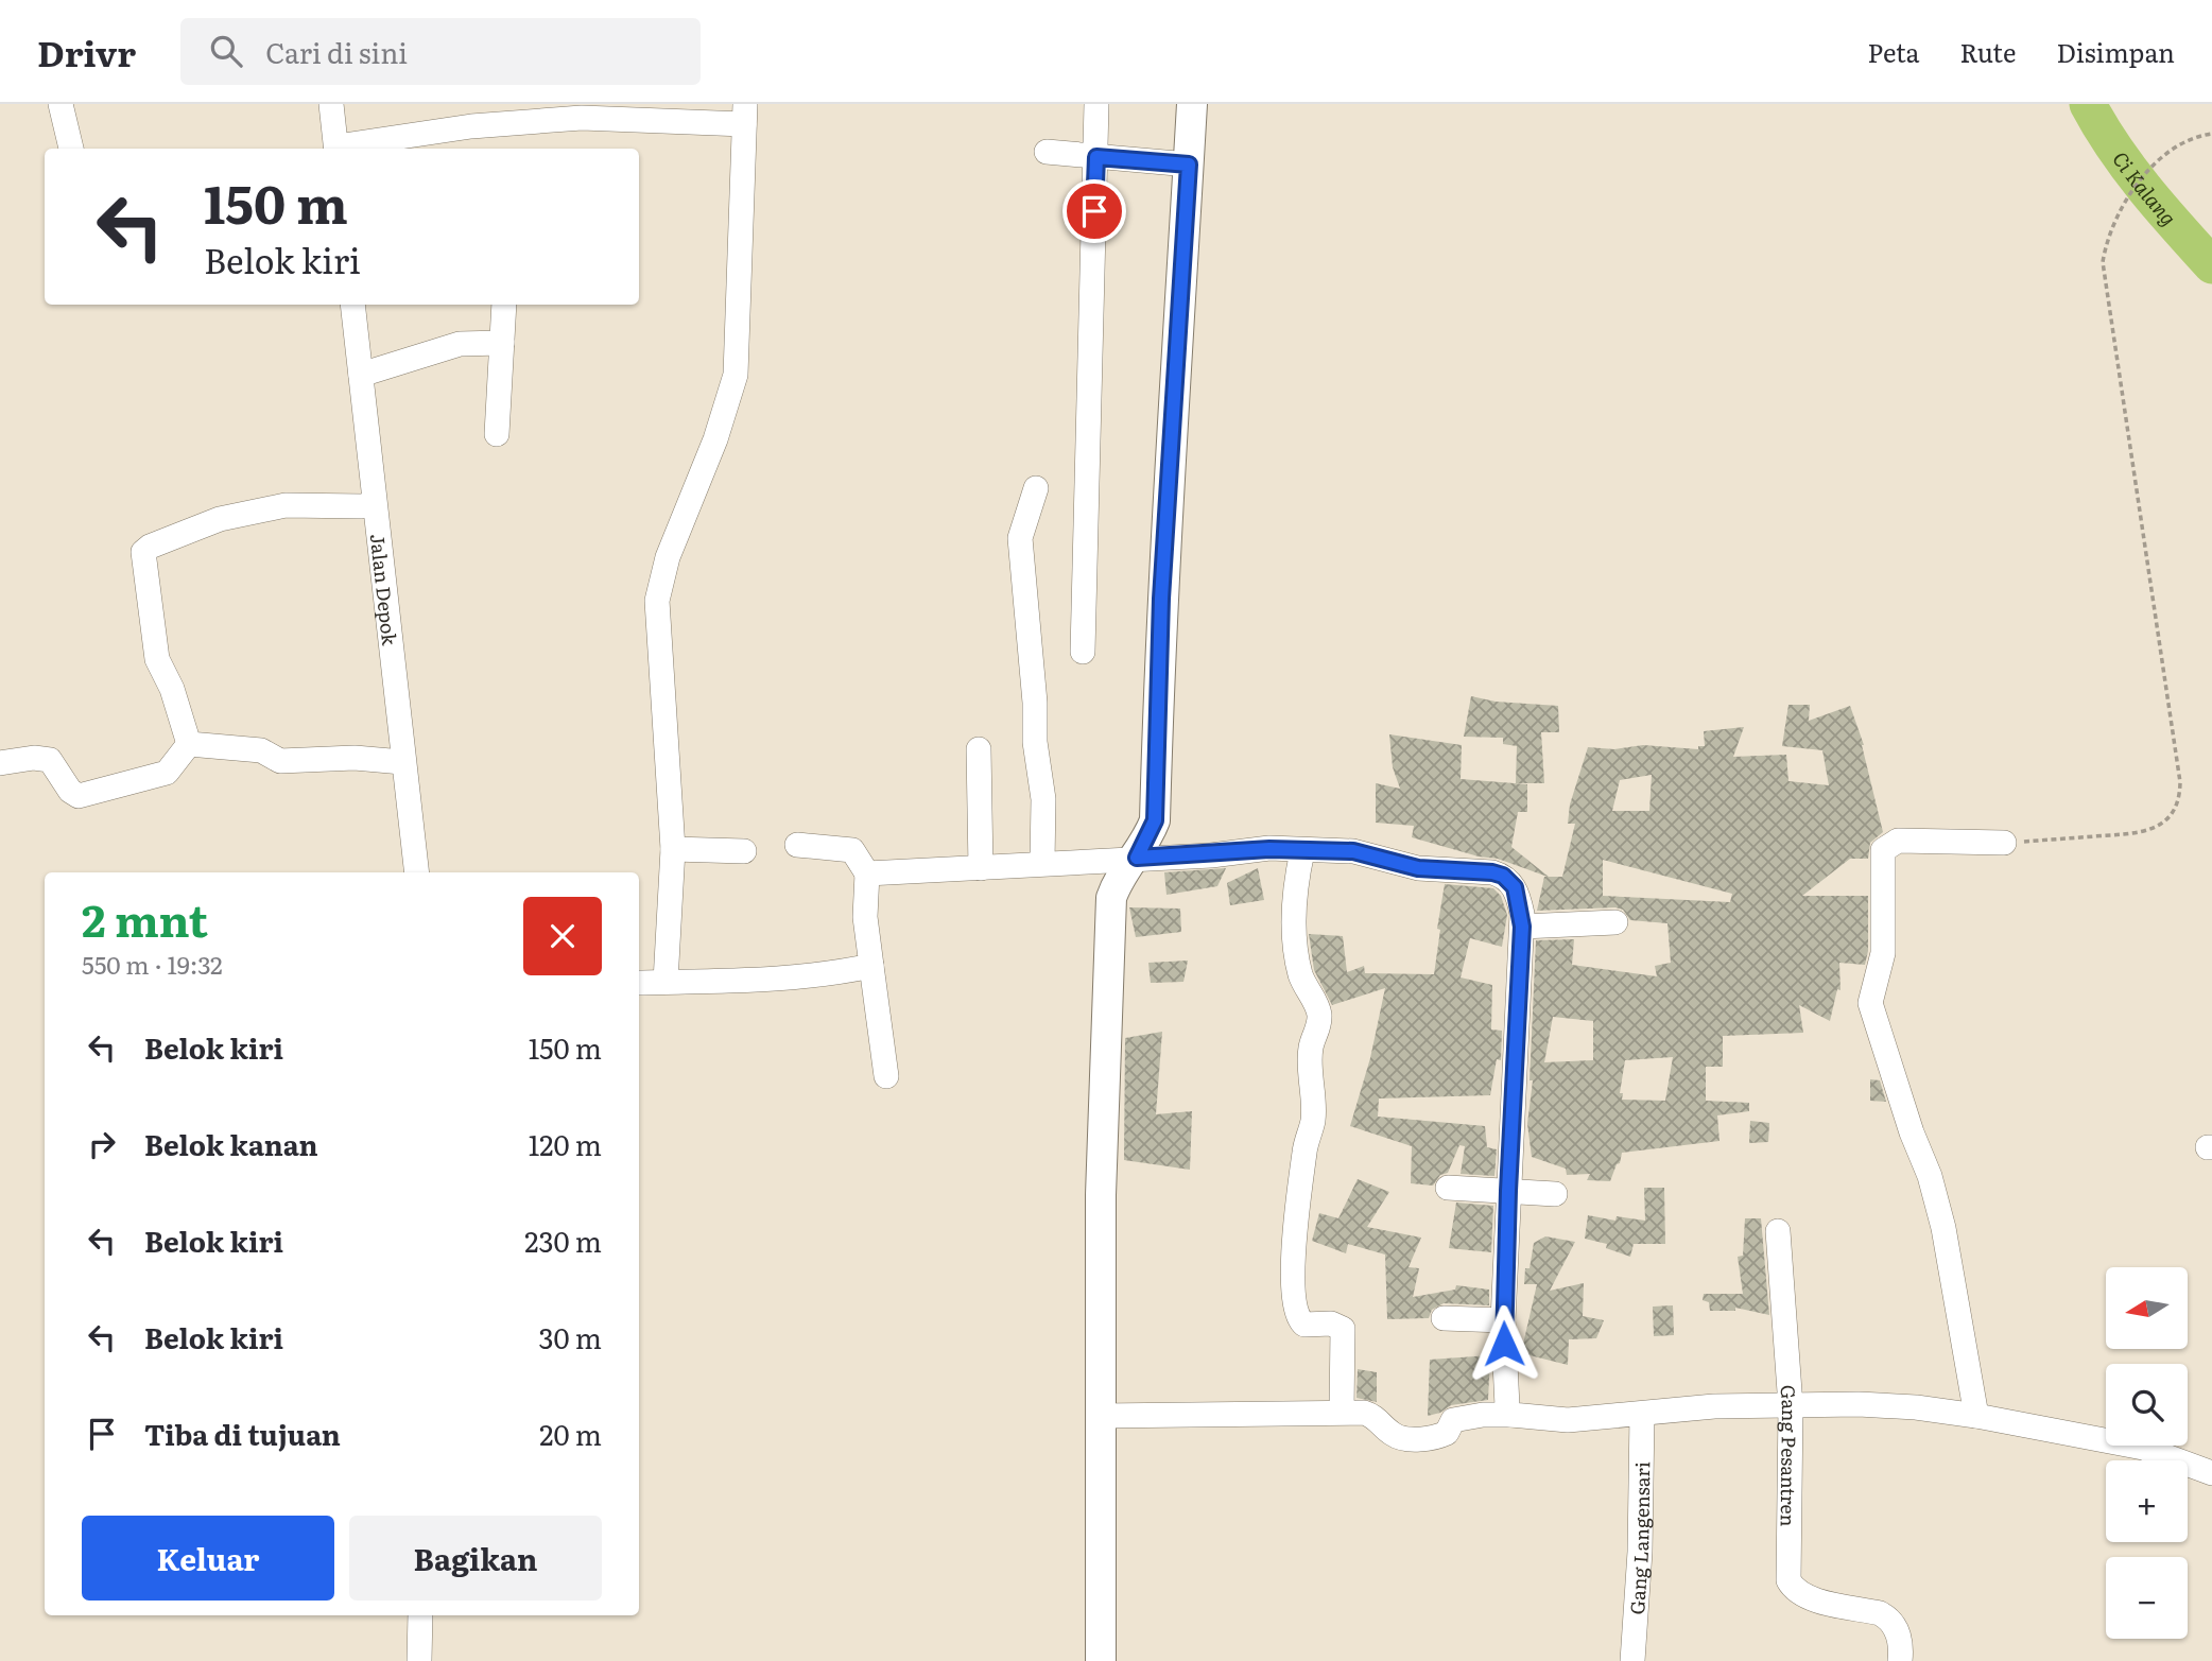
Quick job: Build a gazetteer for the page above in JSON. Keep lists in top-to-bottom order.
{
  "streets": {
    "street": ["Jalan Depok", "Gang Pesantren", "Gang Langensari"]
  },
  "water": ["Ci Kalang"],
  "north": "left",
  "page": {
    "header": "Drivr",
    "search": "Cari di sini",
    "nav": ["Peta", "Rute", "Disimpan"],
    "turn": ["150 m", "Belok kiri"],
    "heading": ["2 mnt", "550 m · 19:32"],
    "list": [
      {
        "name": "Belok kiri",
        "value": "150 m"
      },
      {
        "name": "Belok kanan",
        "value": "120 m"
      },
      {
        "name": "Belok kiri",
        "value": "230 m"
      },
      {
        "name": "Belok kiri",
        "value": "30 m"
      },
      {
        "name": "Tiba di tujuan",
        "value": "20 m"
      }
    ],
    "map_buttons": ["+", "−"],
    "buttons": ["Keluar", "Bagikan"]
  }
}
